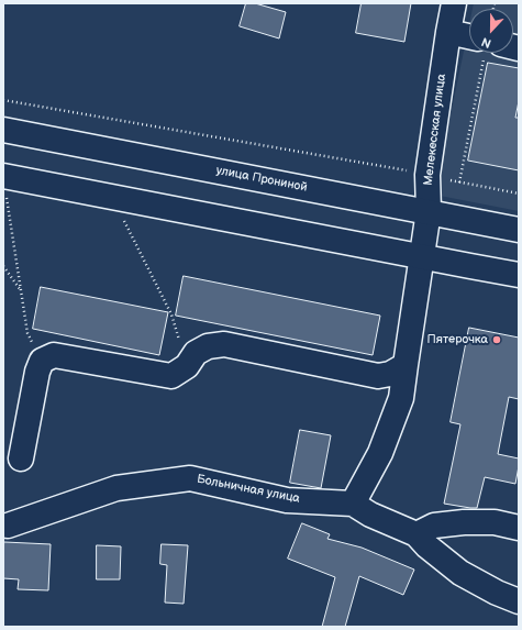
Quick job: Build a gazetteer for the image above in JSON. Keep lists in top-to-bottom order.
{
  "streets": {
    "street": ["Мелекесская улица", "улица Прониной", "Больничная улица"]
  },
  "crossings": [
    ["Мелекесская улица", "улица Прониной"],
    ["Мелекесская улица", "Больничная улица"]
  ],
  "places": ["Пятерочка"],
  "north": "bottom"
}
